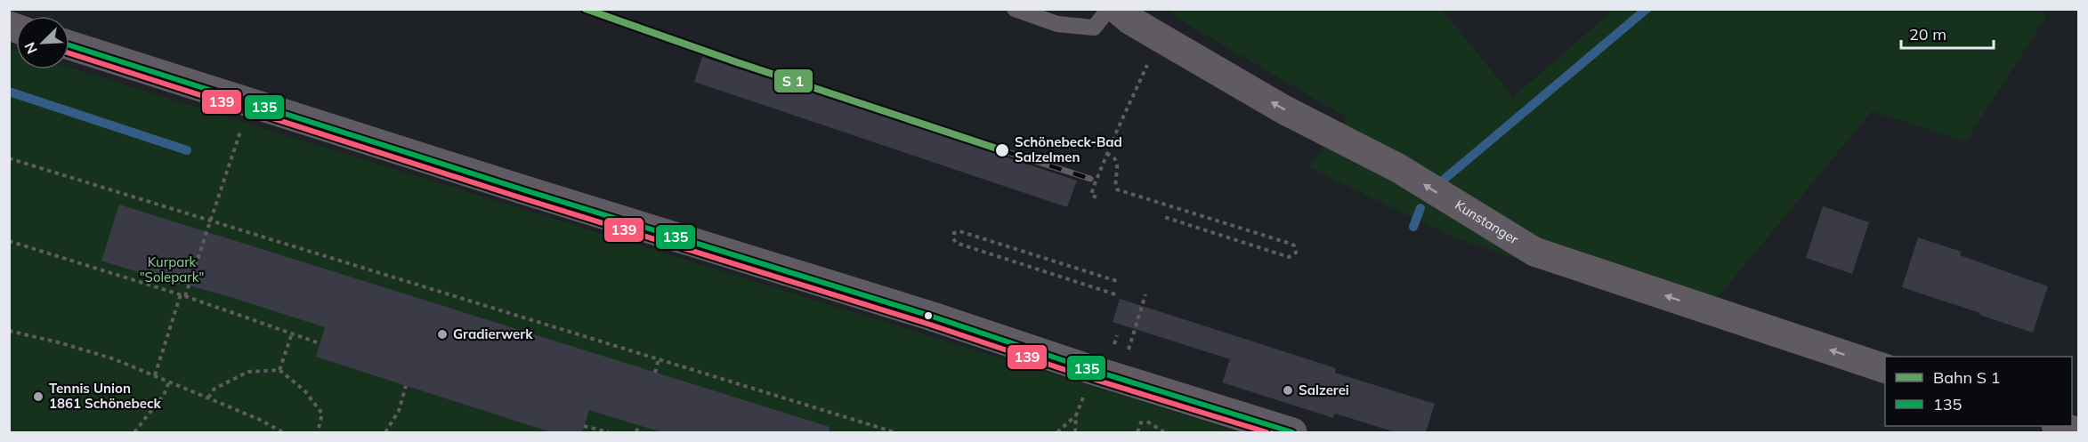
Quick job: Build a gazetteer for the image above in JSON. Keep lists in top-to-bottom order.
{
  "streets": {
    "street": ["Kunstanger"]
  },
  "one_way": ["Kunstanger"],
  "parks": ["Kurpark \"Solepark\""],
  "places": [
    "Schönebeck-Bad Salzelmen",
    "Gradierwerk",
    "Salzerei",
    "Tennis Union 1861 Schönebeck"
  ],
  "lines": ["transit line 135", "transit line 139"],
  "legend": ["Bahn S 1", "135"],
  "scale_bar": "20 m",
  "north": "bottom left"
}
